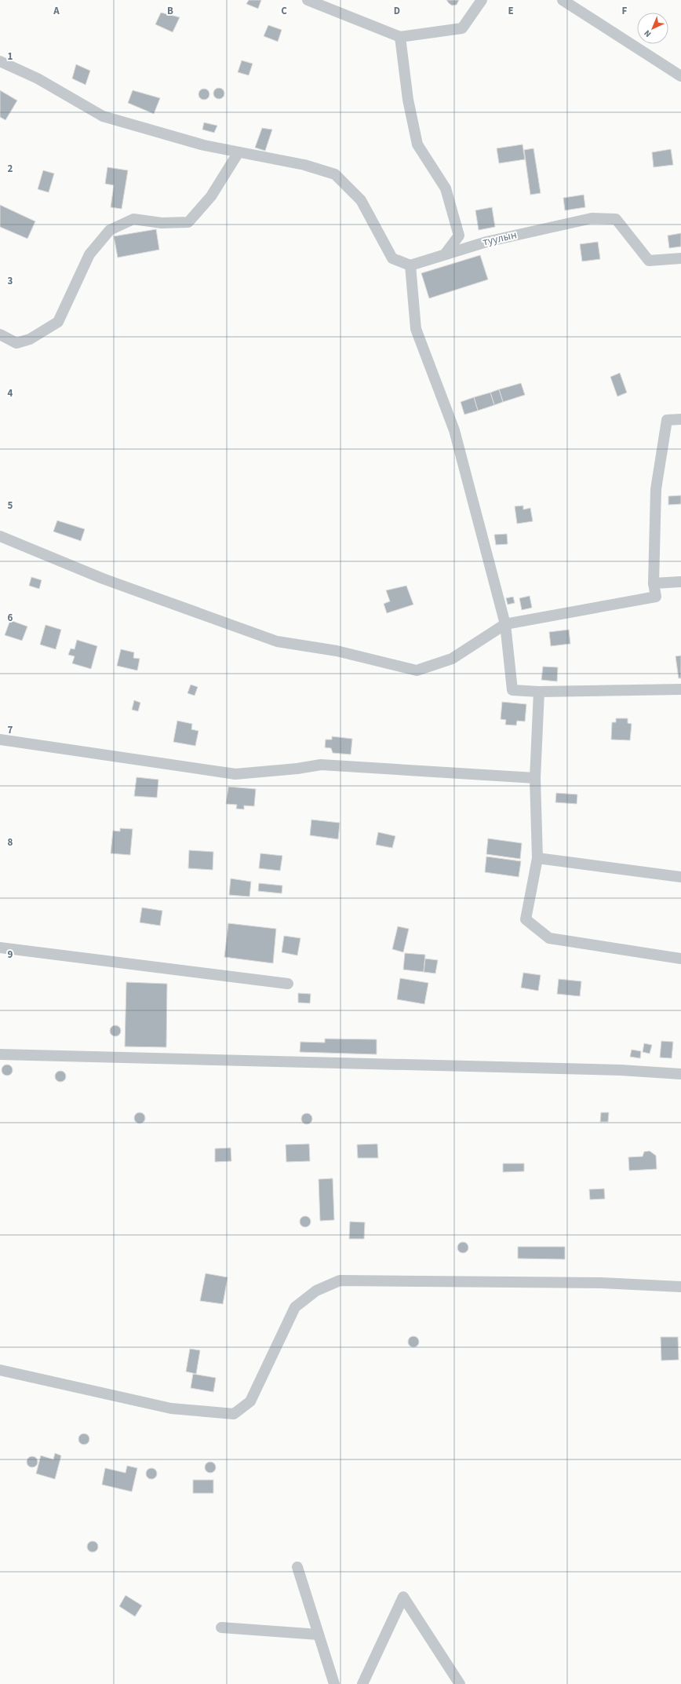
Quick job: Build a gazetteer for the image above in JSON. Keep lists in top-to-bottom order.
{
  "streets": {
    "street": ["туулын"]
  },
  "north": "bottom left",
  "grid": {
    "columns": [
      "A",
      "B",
      "C",
      "D",
      "E",
      "F"
    ],
    "rows": [
      "1",
      "2",
      "3",
      "4",
      "5",
      "6",
      "7",
      "8",
      "9"
    ]
  }
}
